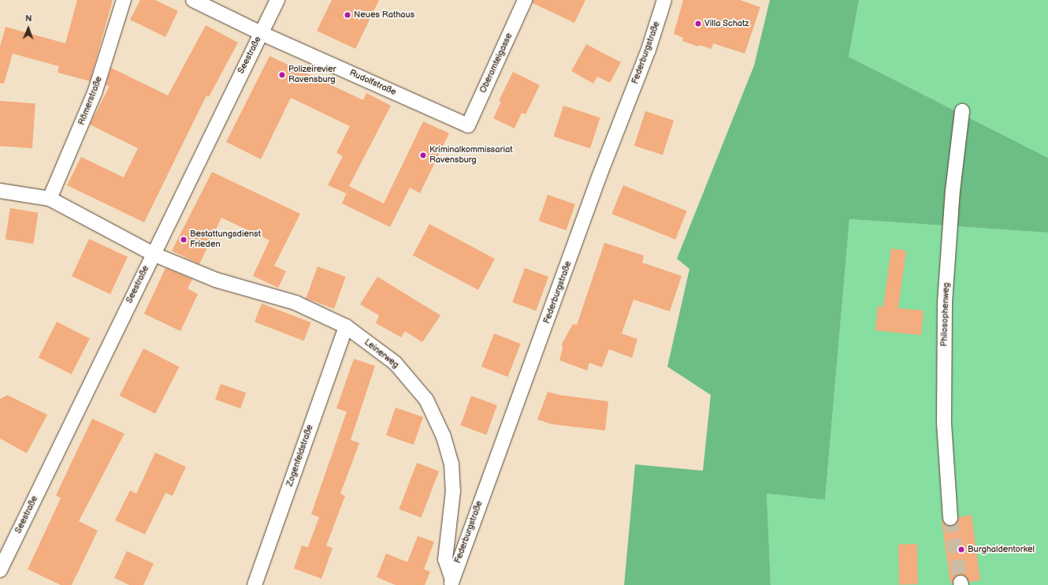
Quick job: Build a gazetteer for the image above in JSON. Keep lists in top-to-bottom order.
{
  "streets": {
    "street": [
      "Federburgstraße",
      "Seestraße",
      "Oberamteigasse",
      "Rudolfstraße",
      "Römerstraße",
      "Philosophenweg",
      "Leinerweg",
      "Zogenfeldstraße"
    ]
  },
  "crossings": [
    ["Federburgstraße", "Leinerweg"],
    ["Seestraße", "Rudolfstraße"],
    ["Seestraße", "Leinerweg"],
    ["Oberamteigasse", "Rudolfstraße"],
    ["Leinerweg", "Zogenfeldstraße"]
  ],
  "places": [
    "Neues Rathaus",
    "Villa Schatz",
    "Polizeirevier Ravensburg",
    "Kriminalkommissariat Ravensburg",
    "Bestattungsdienst Frieden",
    "Burghaldentorkel"
  ],
  "north": "top"
}
